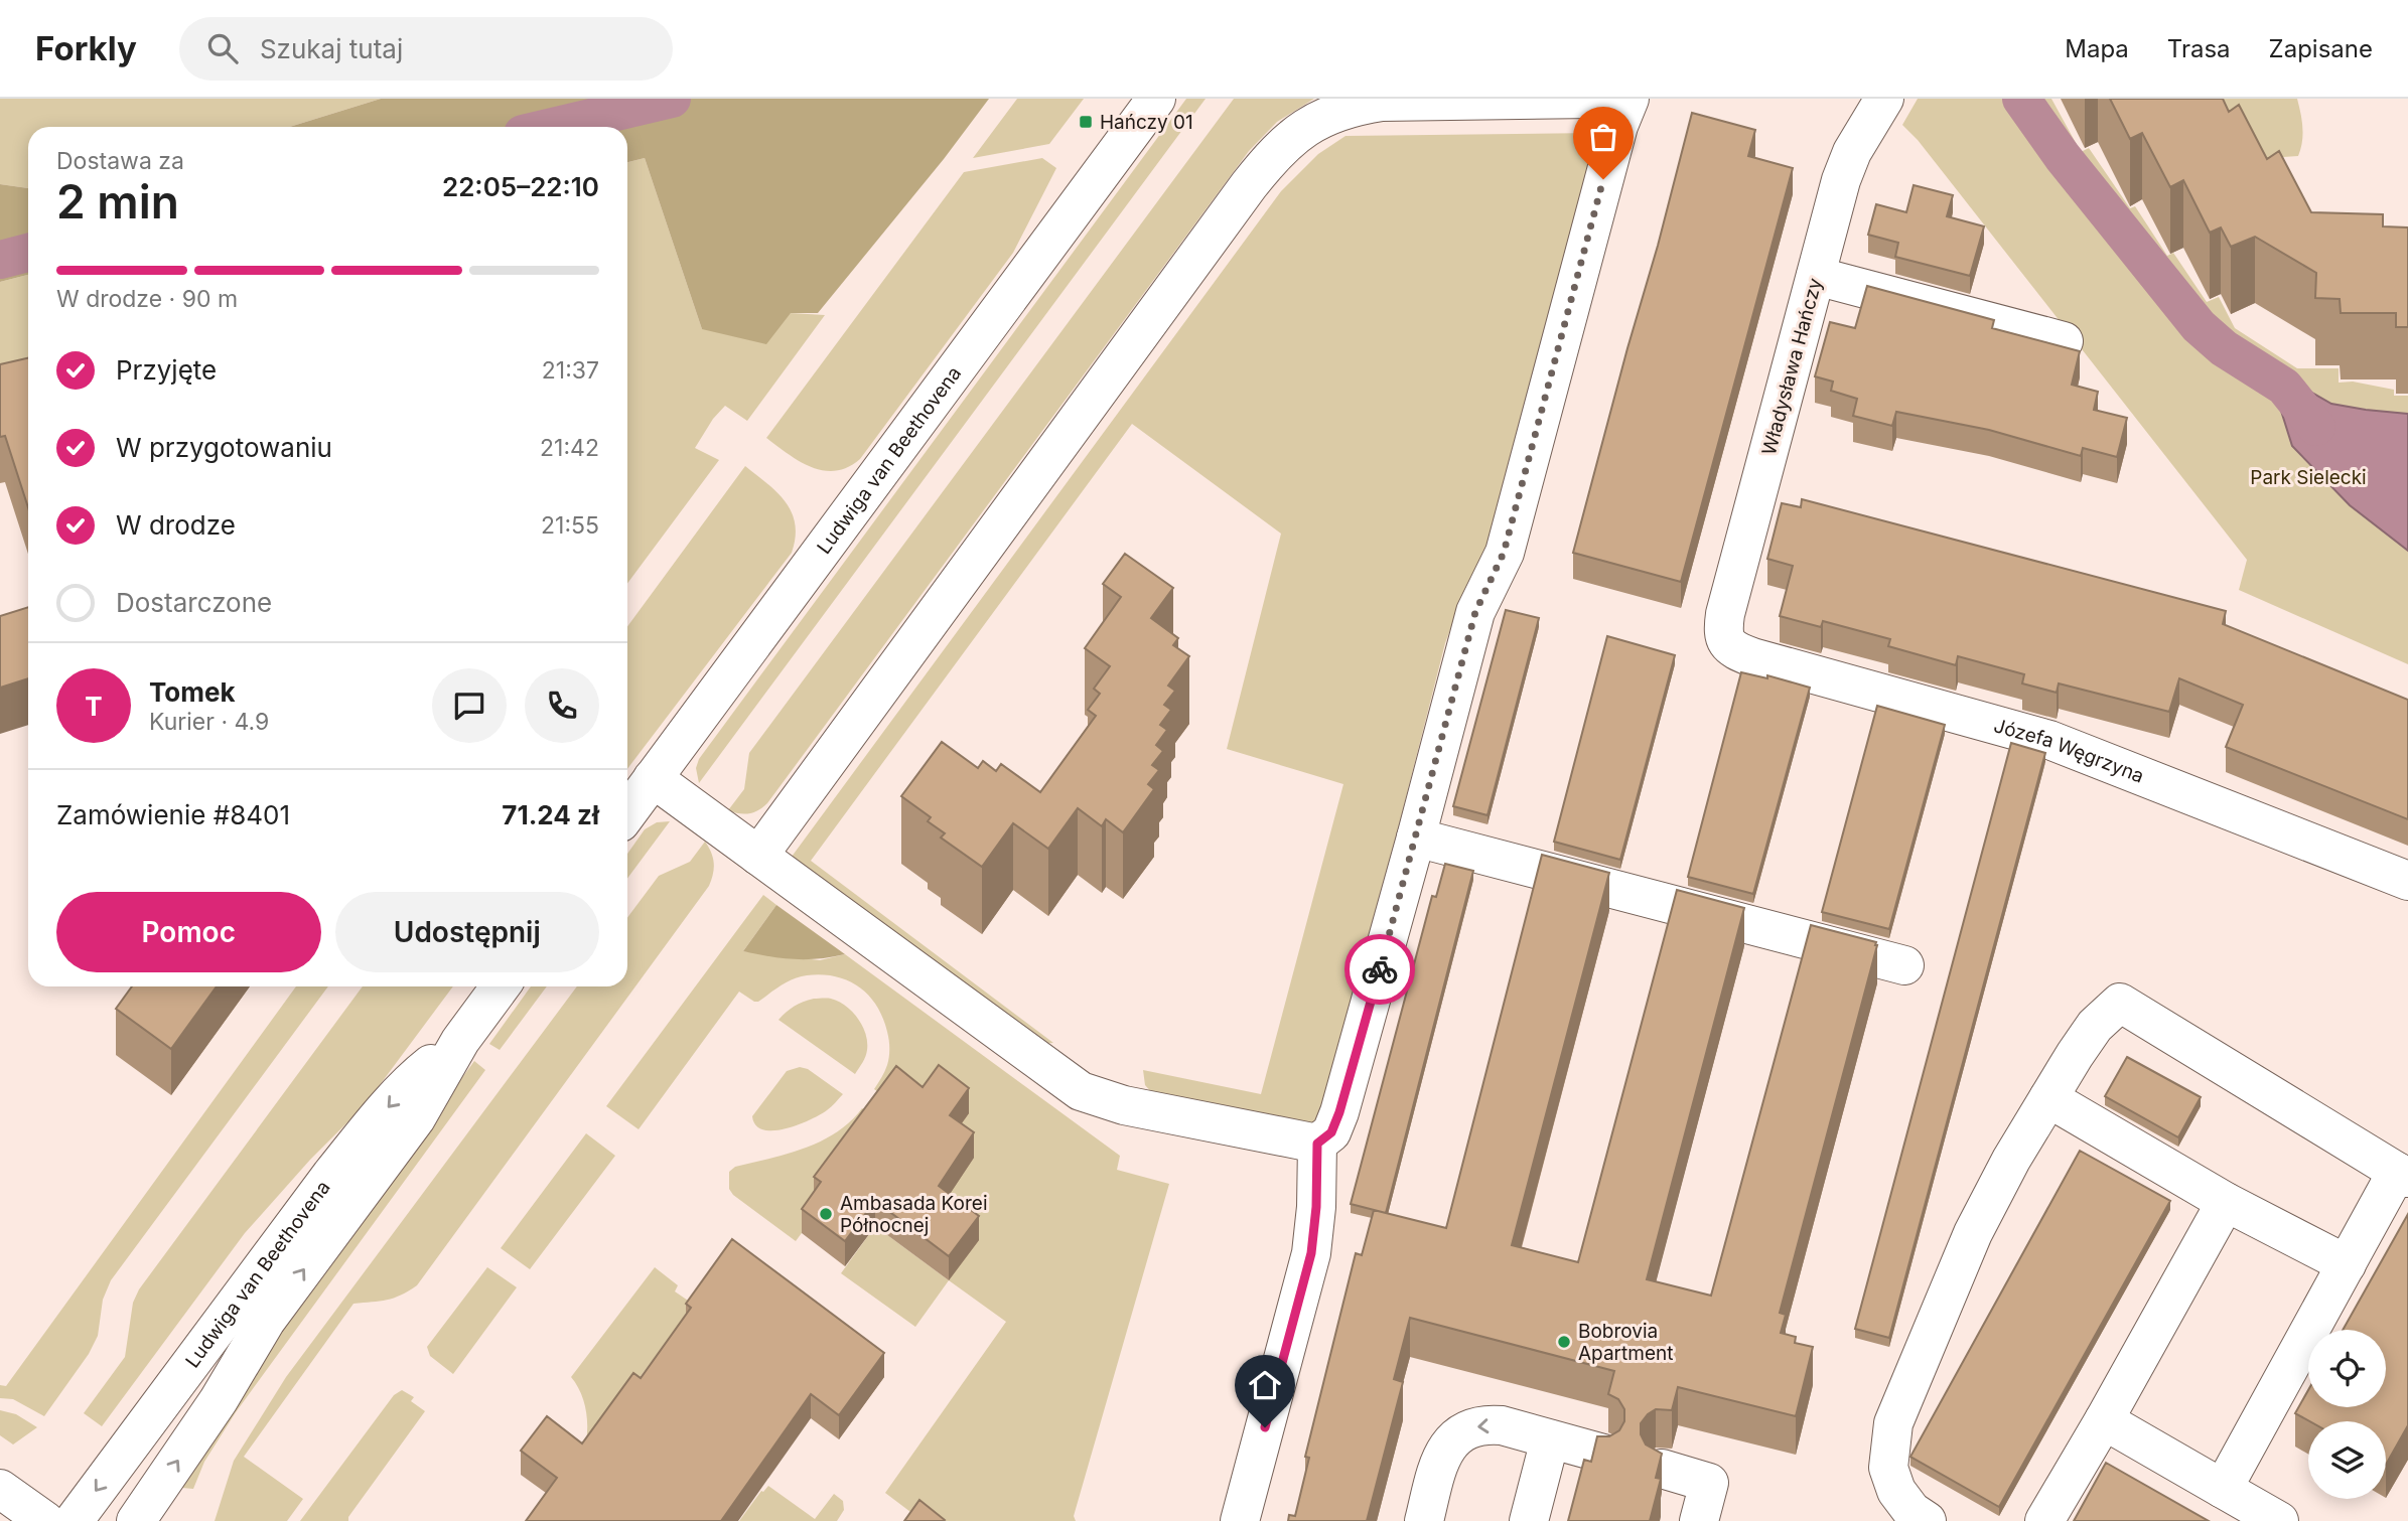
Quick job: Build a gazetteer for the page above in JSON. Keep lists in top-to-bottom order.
{
  "streets": {
    "street": ["Władysława Hańczy", "Ludwiga van Beethovena", "Józefa Węgrzyna"]
  },
  "crossings": [
    ["Władysława Hańczy", "Józefa Węgrzyna"]
  ],
  "parks": ["Park Sielecki"],
  "places": {
    "transit": ["Hańczy 01"],
    "other": ["Ambasada Korei Północnej", "Bobrovia Apartment"]
  },
  "page": {
    "header": "Forkly",
    "search": "Szukaj tutaj",
    "nav": ["Mapa", "Trasa", "Zapisane"],
    "heading": ["2 min", "Dostawa za", "22:05–22:10"],
    "panel": [
      "Tomek",
      "Kurier · 4.9",
      "Zamówienie #8401",
      "71.24 zł"
    ],
    "bar": "W drodze · 90 m",
    "list": [
      ["Przyjęte", "21:37"],
      ["W przygotowaniu", "21:42"],
      ["W drodze", "21:55"],
      "Dostarczone"
    ],
    "round": "T",
    "buttons": ["Pomoc", "Udostępnij"]
  }
}
